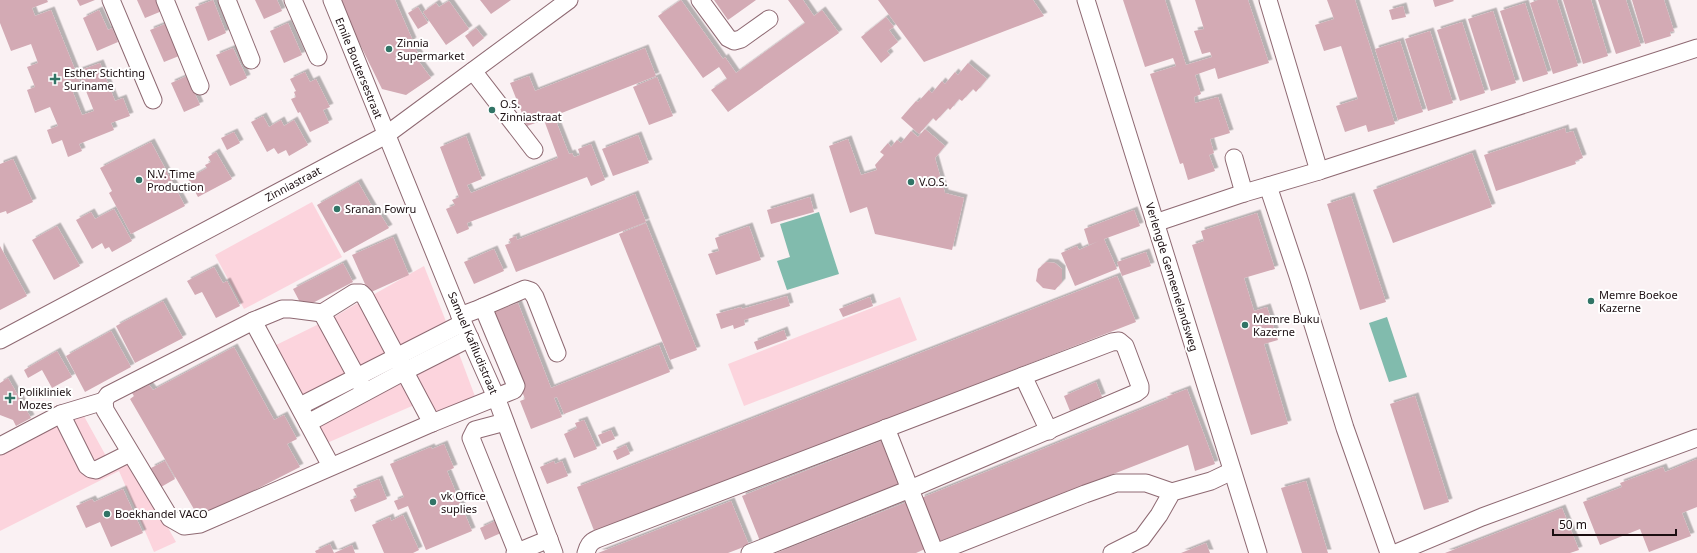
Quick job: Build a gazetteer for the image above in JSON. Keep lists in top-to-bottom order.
{
  "streets": {
    "street": [
      "Emile Boutersestraat",
      "Zinniastraat",
      "Verlengde Gemeenelandsweg",
      "Samuel Kafiludistraat"
    ]
  },
  "crossings": [
    ["Emile Boutersestraat", "Zinniastraat"],
    ["Emile Boutersestraat", "Samuel Kafiludistraat"],
    ["Zinniastraat", "Samuel Kafiludistraat"]
  ],
  "places": {
    "other": [
      "Zinnia Supermarket",
      "O.S. Zinniastraat",
      "N.V. Time Production",
      "V.O.S.",
      "Sranan Fowru",
      "Memre Boekoe Kazerne",
      "Memre Buku Kazerne",
      "vk Office suplies",
      "Boekhandel VACO"
    ],
    "health": ["Esther Stichting Suriname", "Polikliniek Mozes"]
  },
  "scale_bar": "50 m"
}
